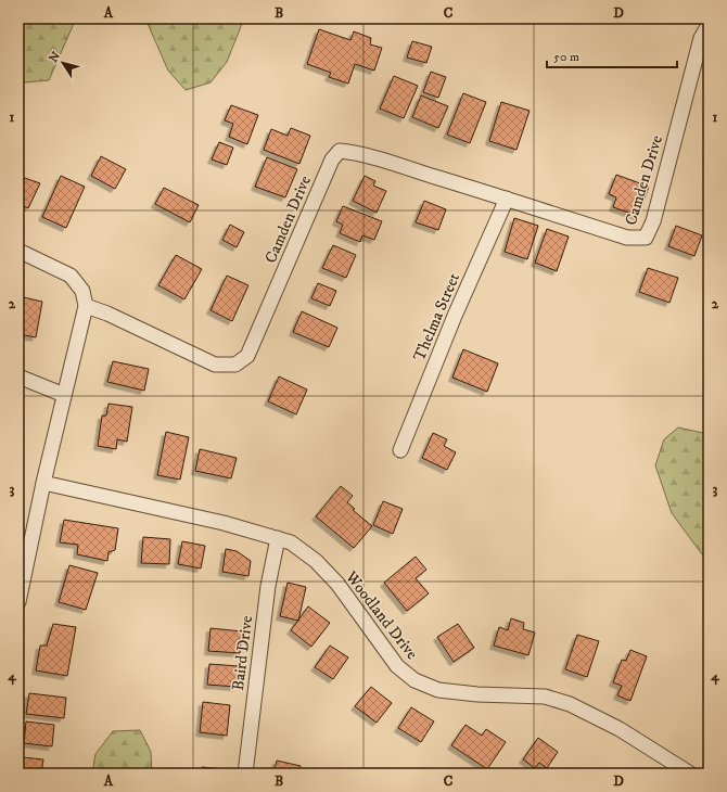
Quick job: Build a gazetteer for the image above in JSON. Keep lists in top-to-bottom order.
{
  "streets": {
    "street": [
      "Camden Drive",
      "Thelma Street",
      "Woodland Drive",
      "Baird Drive"
    ]
  },
  "crossings": [
    ["Camden Drive", "Thelma Street"],
    ["Woodland Drive", "Baird Drive"]
  ],
  "scale_bar": "50 m",
  "north": "top left",
  "grid": {
    "columns": [
      "A",
      "B",
      "C",
      "D"
    ],
    "rows": [
      "1",
      "2",
      "3",
      "4"
    ]
  }
}
